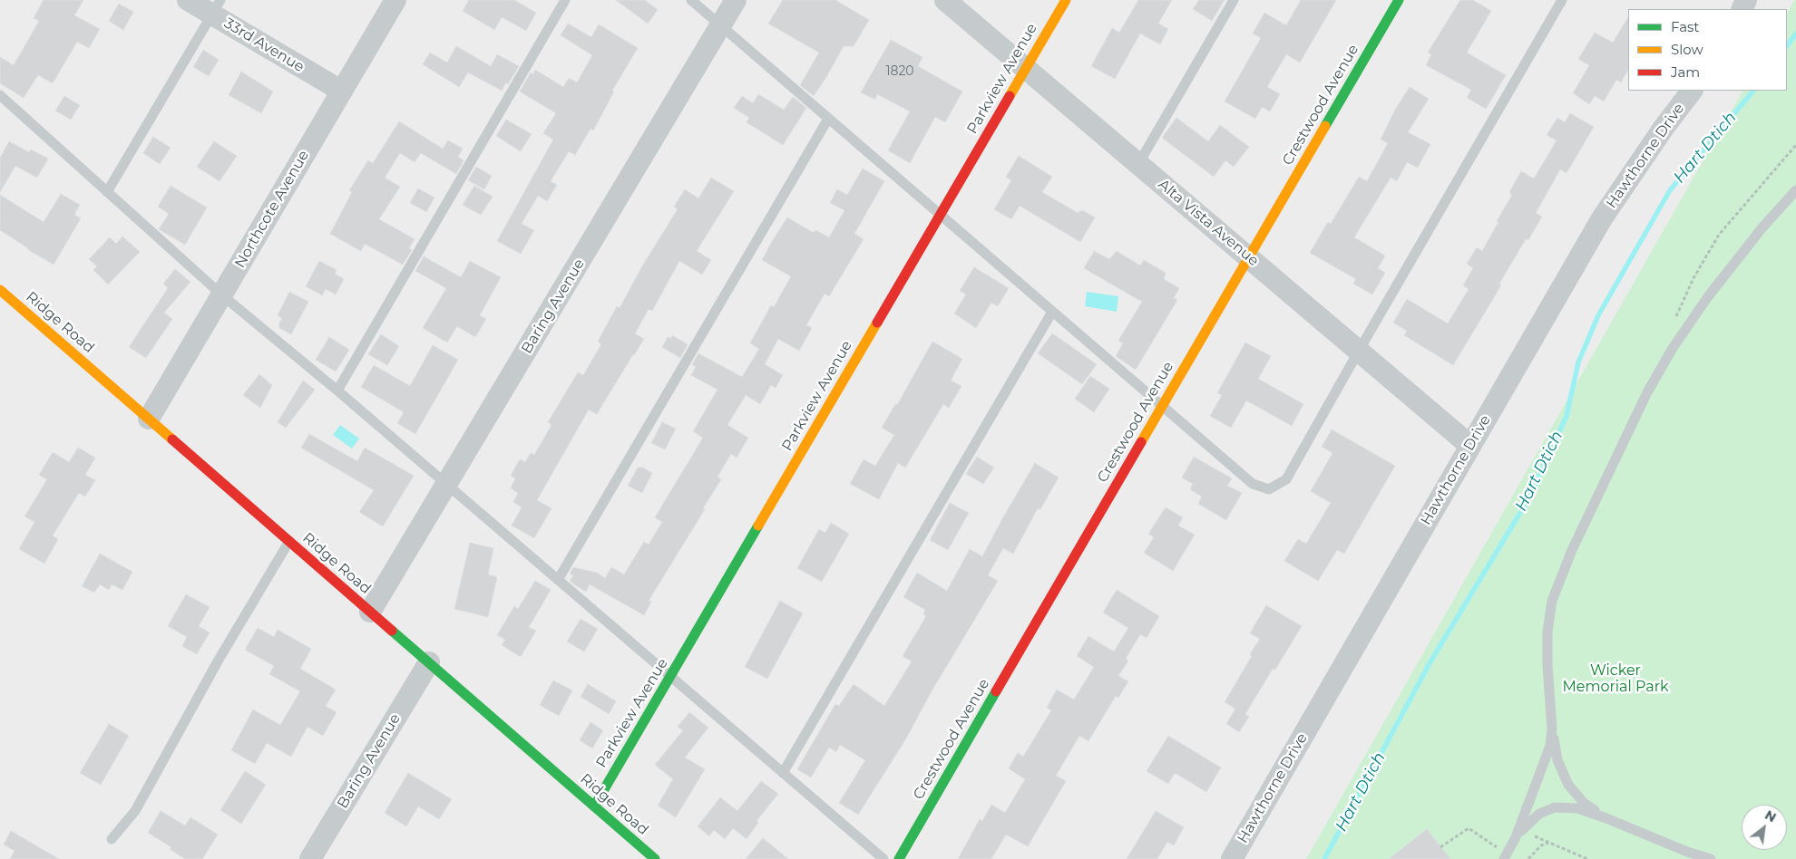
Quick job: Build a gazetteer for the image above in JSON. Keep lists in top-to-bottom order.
{
  "streets": {
    "street": [
      "33rd Avenue",
      "Parkview Avenue",
      "Crestwood Avenue",
      "Hawthorne Drive",
      "Northcote Avenue",
      "Alta Vista Avenue",
      "Baring Avenue",
      "Ridge Road"
    ]
  },
  "crossings": [
    ["33rd Avenue", "Northcote Avenue"],
    ["Parkview Avenue", "Alta Vista Avenue"],
    ["Parkview Avenue", "Ridge Road"],
    ["Crestwood Avenue", "Alta Vista Avenue"],
    ["Hawthorne Drive", "Alta Vista Avenue"],
    ["Northcote Avenue", "Ridge Road"],
    ["Baring Avenue", "Ridge Road"]
  ],
  "water": ["Hart Dtich"],
  "parks": ["Wicker Memorial Park"],
  "house_numbers": ["1820"],
  "legend": ["Fast", "Slow", "Jam"],
  "north": "top right"
}
